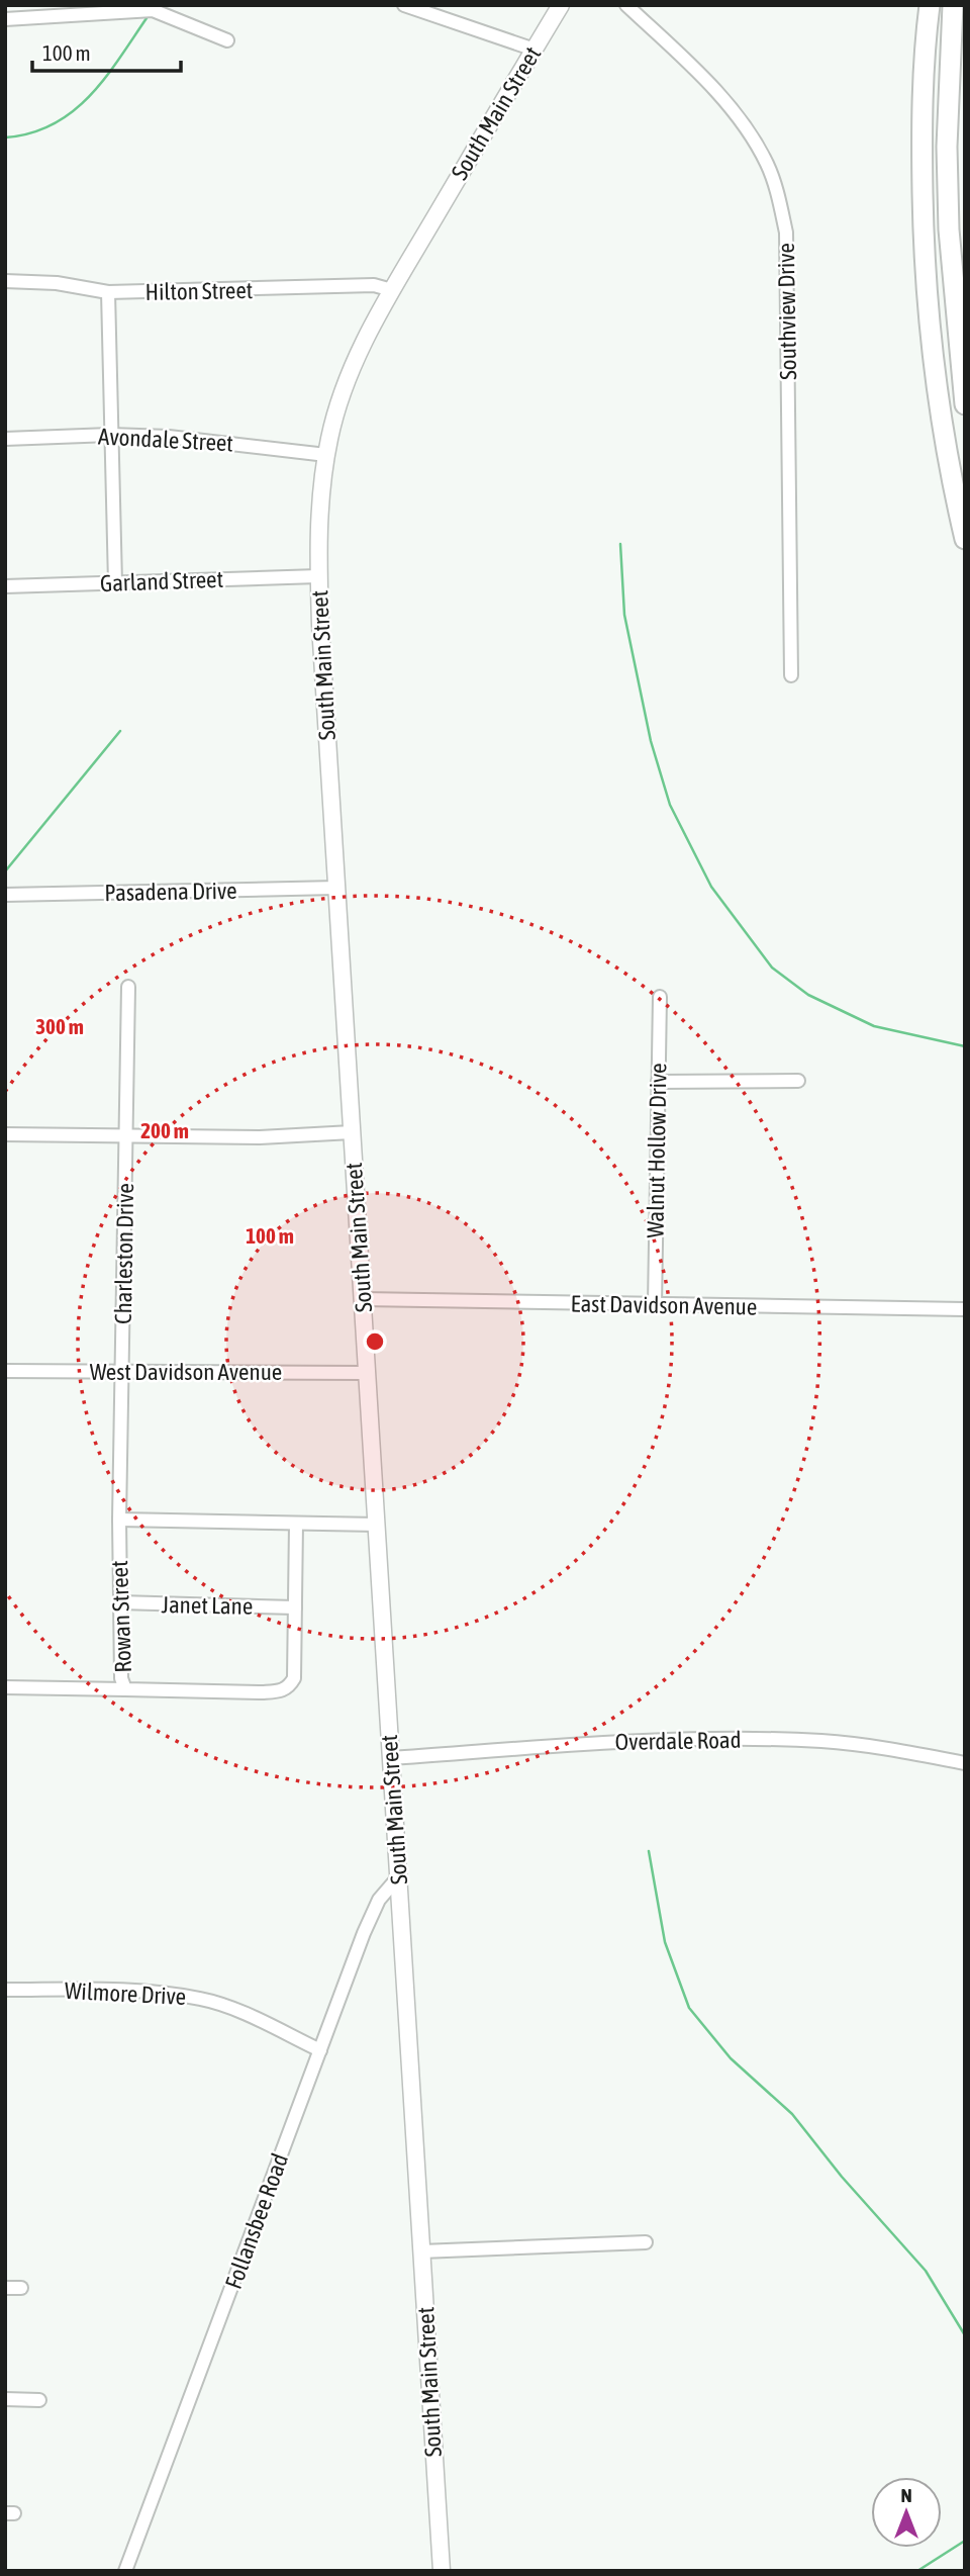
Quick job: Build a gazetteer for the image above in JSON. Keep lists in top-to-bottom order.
{
  "streets": {
    "main road": ["South Main Street"],
    "street": [
      "Hilton Street",
      "Southview Drive",
      "Avondale Street",
      "Garland Street",
      "Pasadena Drive",
      "Walnut Hollow Drive",
      "Charleston Drive",
      "East Davidson Avenue",
      "West Davidson Avenue",
      "Janet Lane",
      "Rowan Street",
      "Overdale Road",
      "Wilmore Drive",
      "Follansbee Road"
    ]
  },
  "crossings": [
    ["South Main Street", "Hilton Street"],
    ["South Main Street", "Avondale Street"],
    ["South Main Street", "Garland Street"],
    ["South Main Street", "Pasadena Drive"],
    ["South Main Street", "East Davidson Avenue"],
    ["South Main Street", "West Davidson Avenue"],
    ["South Main Street", "Overdale Road"],
    ["South Main Street", "Follansbee Road"],
    ["Walnut Hollow Drive", "East Davidson Avenue"],
    ["Charleston Drive", "West Davidson Avenue"],
    ["Charleston Drive", "Rowan Street"],
    ["Janet Lane", "Rowan Street"],
    ["Wilmore Drive", "Follansbee Road"]
  ],
  "scale_bar": "100 m",
  "north": "top",
  "rings": ["300 m", "200 m", "100 m"]
}
